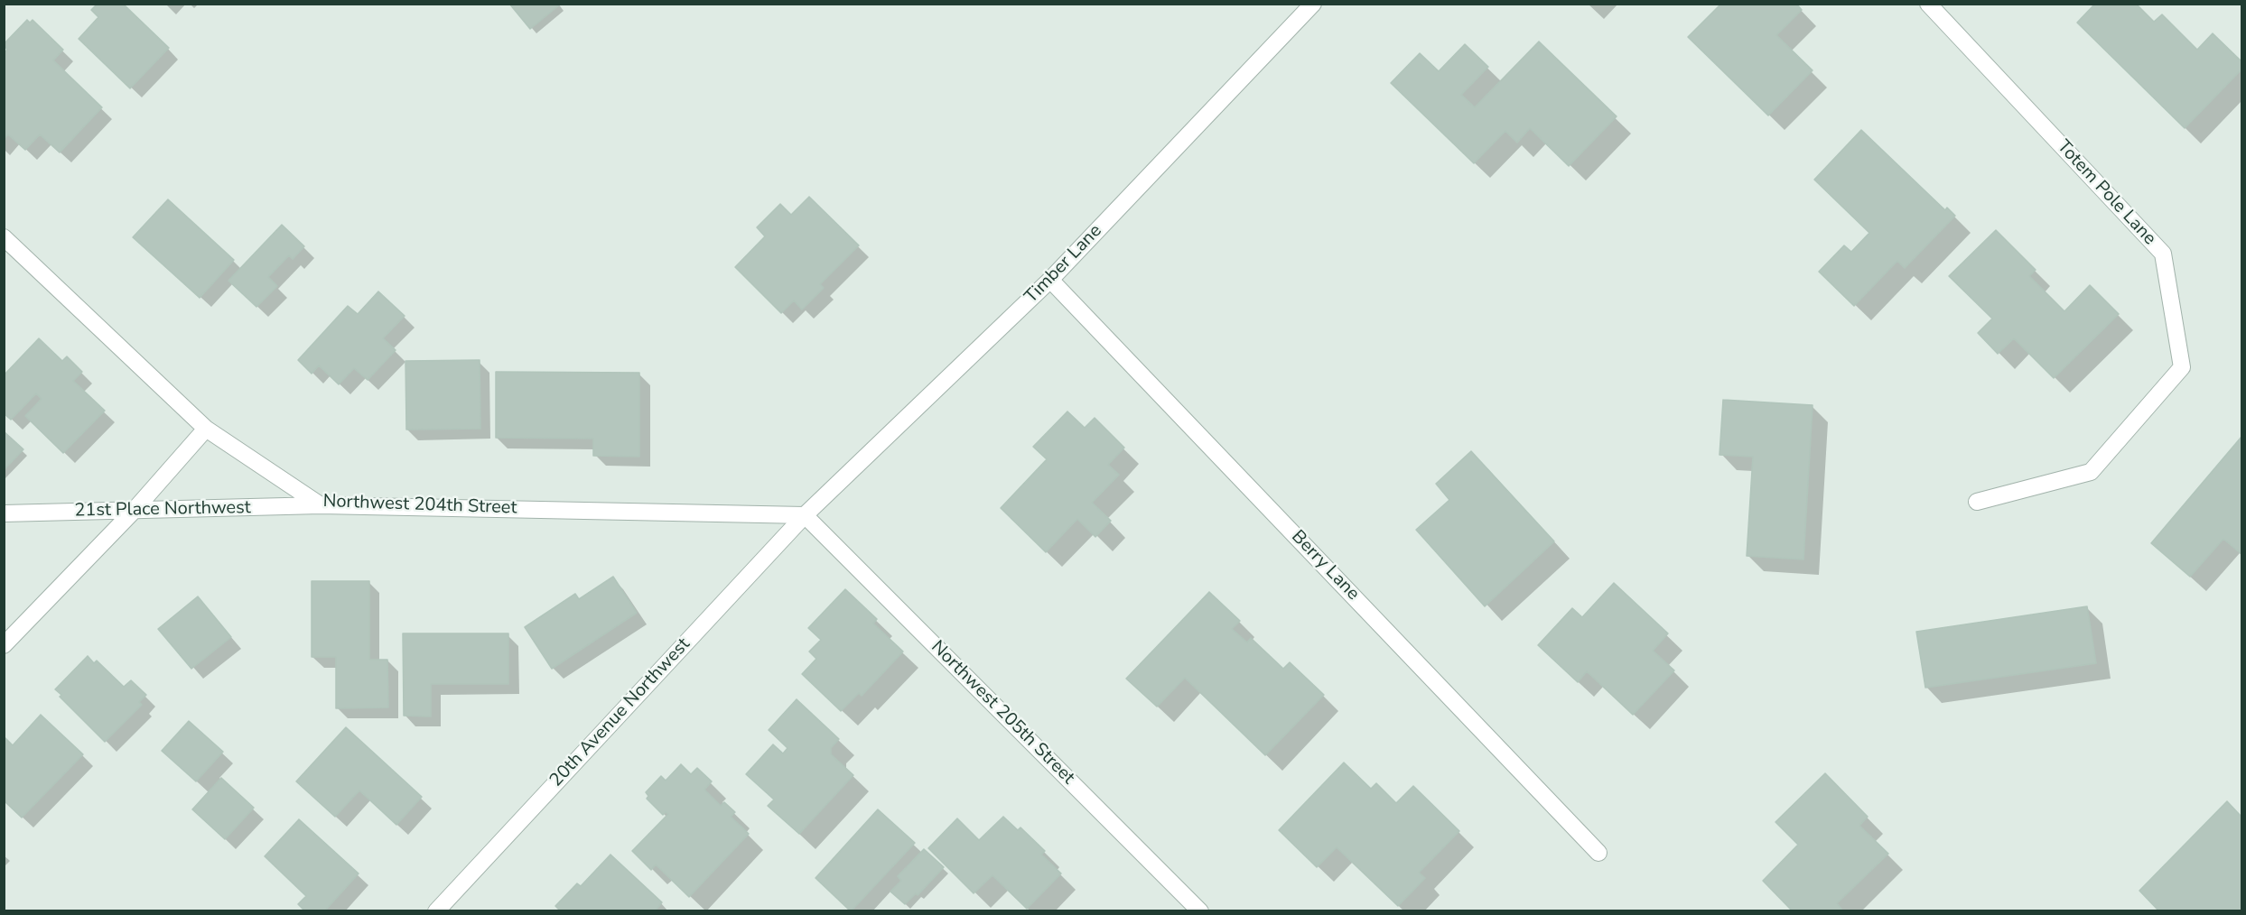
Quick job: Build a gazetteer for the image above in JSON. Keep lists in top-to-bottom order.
{
  "streets": {
    "street": [
      "Totem Pole Lane",
      "Timber Lane",
      "Northwest 204th Street",
      "21st Place Northwest",
      "Berry Lane",
      "20th Avenue Northwest",
      "Northwest 205th Street"
    ]
  },
  "crossings": [
    ["Timber Lane", "Northwest 204th Street"],
    ["Timber Lane", "Berry Lane"],
    ["Timber Lane", "20th Avenue Northwest"],
    ["Timber Lane", "Northwest 205th Street"],
    ["Northwest 204th Street", "21st Place Northwest"],
    ["Northwest 204th Street", "20th Avenue Northwest"],
    ["Northwest 204th Street", "Northwest 205th Street"],
    ["20th Avenue Northwest", "Northwest 205th Street"]
  ]
}
